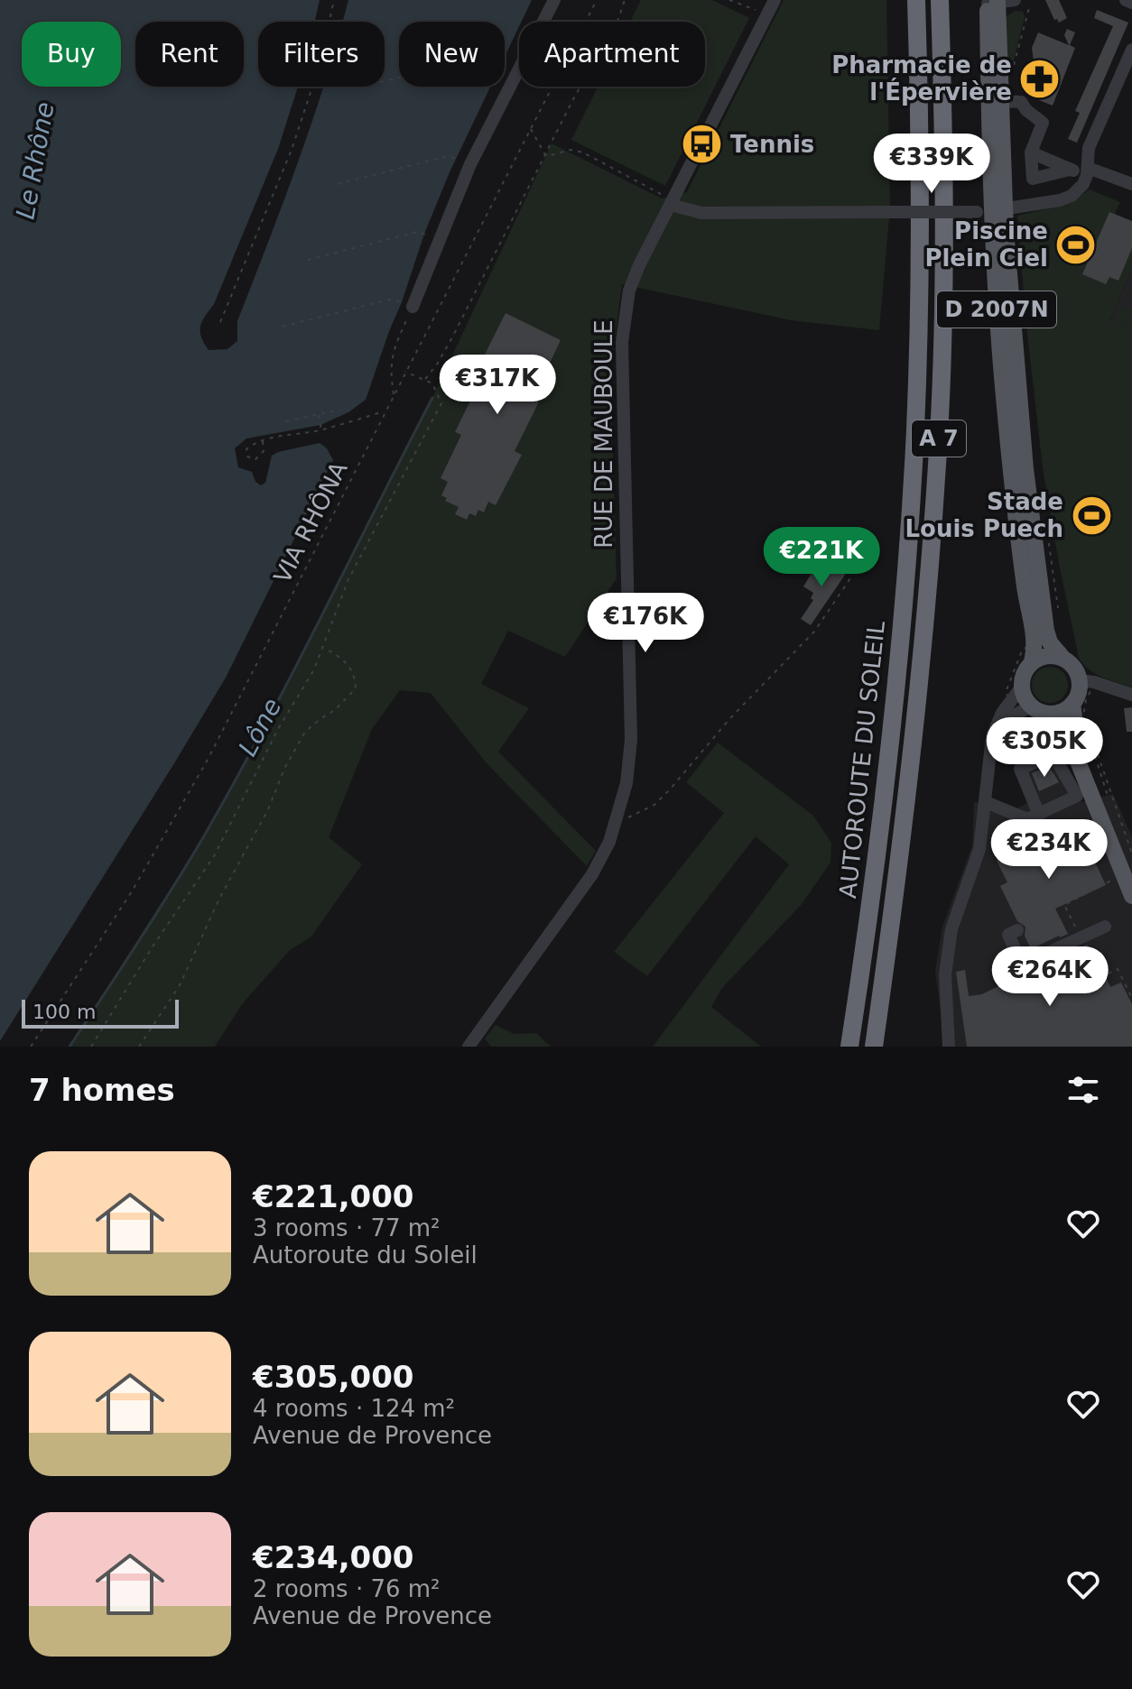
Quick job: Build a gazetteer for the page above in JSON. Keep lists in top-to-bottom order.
{
  "streets": {
    "highway": ["A 7", "AUTOROUTE DU SOLEIL"],
    "main road": ["D 2007N"],
    "street": ["RUE DE MAUBOULE"],
    "path": ["VIA RHÔNA"]
  },
  "water": ["Le Rhône", "Lône"],
  "places": {
    "pharmacy": ["Pharmacie de l'Épervière"],
    "bus stop": ["Tennis"],
    "sports": ["Piscine Plein Ciel", "Stade Louis Puech"]
  },
  "scale_bar": "100 m",
  "page": {
    "chip": [
      "Buy",
      "Rent",
      "Filters",
      "New",
      "Apartment"
    ],
    "price": [
      "€339K",
      "€317K",
      "€221K",
      "€176K",
      "€305K",
      "€234K",
      "€264K"
    ],
    "scale": "100 m",
    "heading": "7 homes",
    "list": [
      {
        "name": "€221,000",
        "note": "3 rooms · 77 m² · Autoroute du Soleil"
      },
      {
        "name": "€305,000",
        "note": "4 rooms · 124 m² · Avenue de Provence"
      },
      {
        "name": "€234,000",
        "note": "2 rooms · 76 m² · Avenue de Provence"
      }
    ]
  }
}
